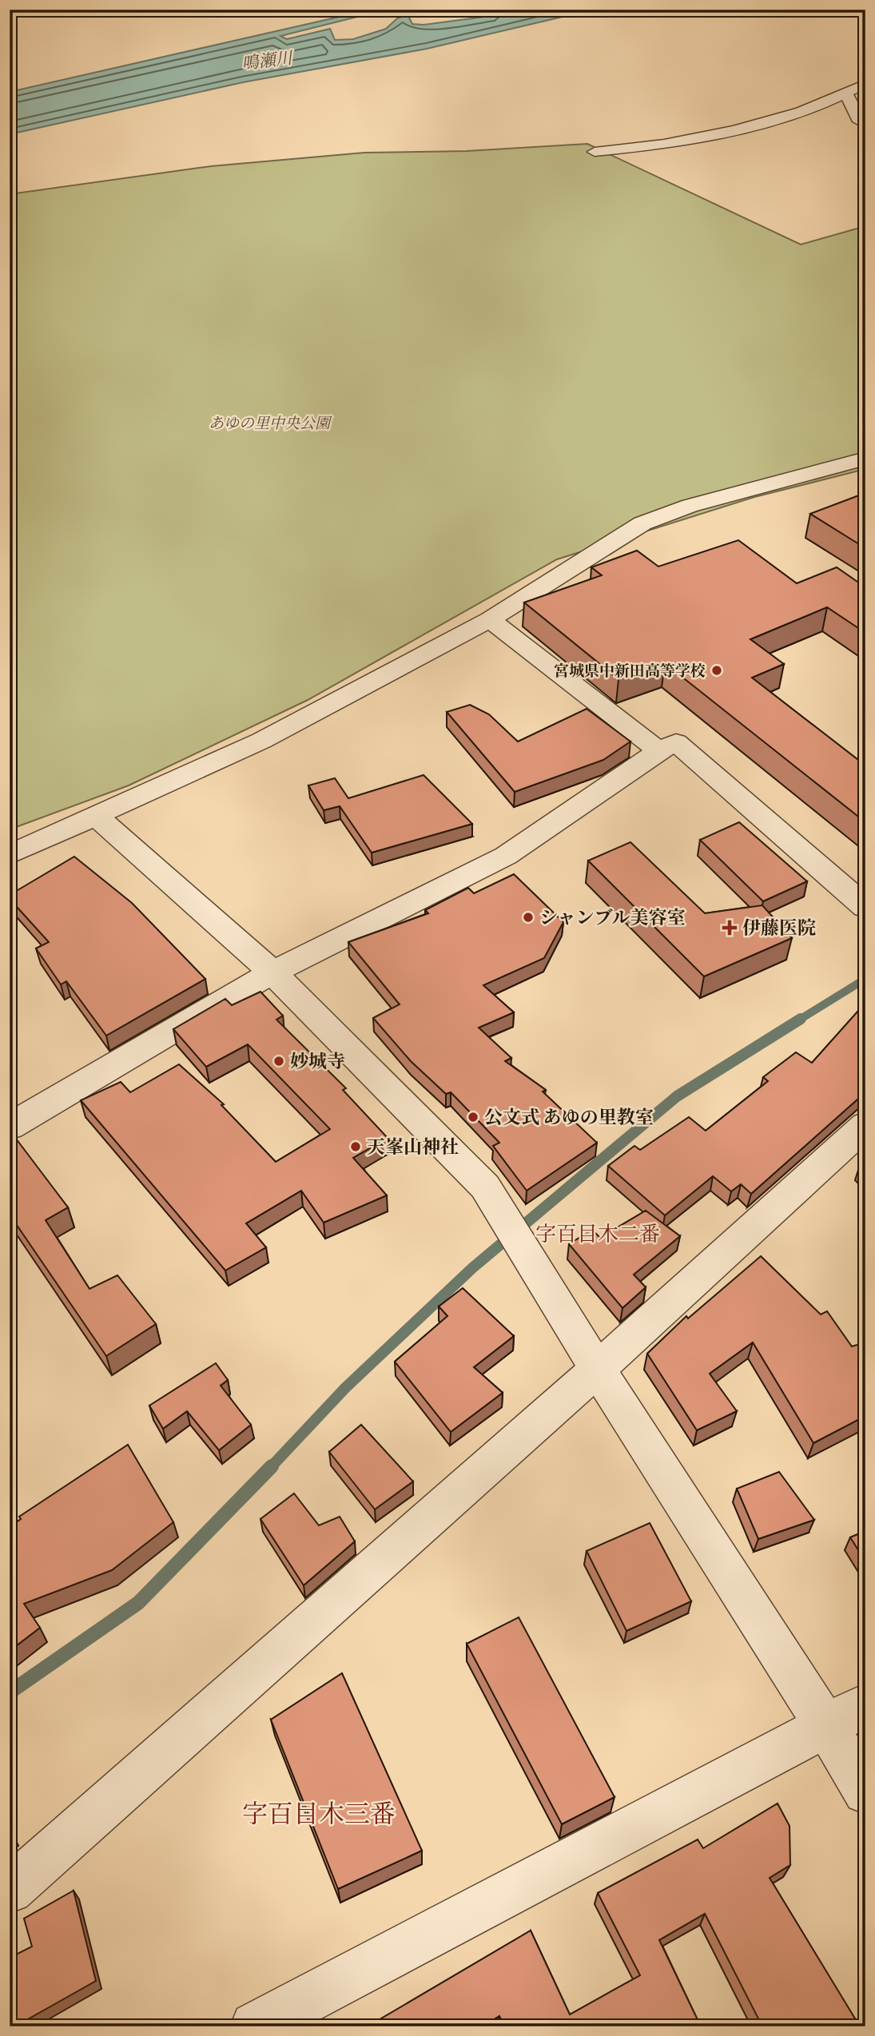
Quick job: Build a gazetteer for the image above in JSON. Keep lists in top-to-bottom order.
{
  "districts": ["字百目木二番", "字百目木三番"],
  "water": ["鳴瀬川"],
  "parks": ["あゆの里中央公園"],
  "places": {
    "other": [
      "宮城県中新田高等学校",
      "シャンブル美容室",
      "妙城寺",
      "公文式 あゆの里教室",
      "天峯山神社"
    ],
    "health": ["伊藤医院"]
  }
}
